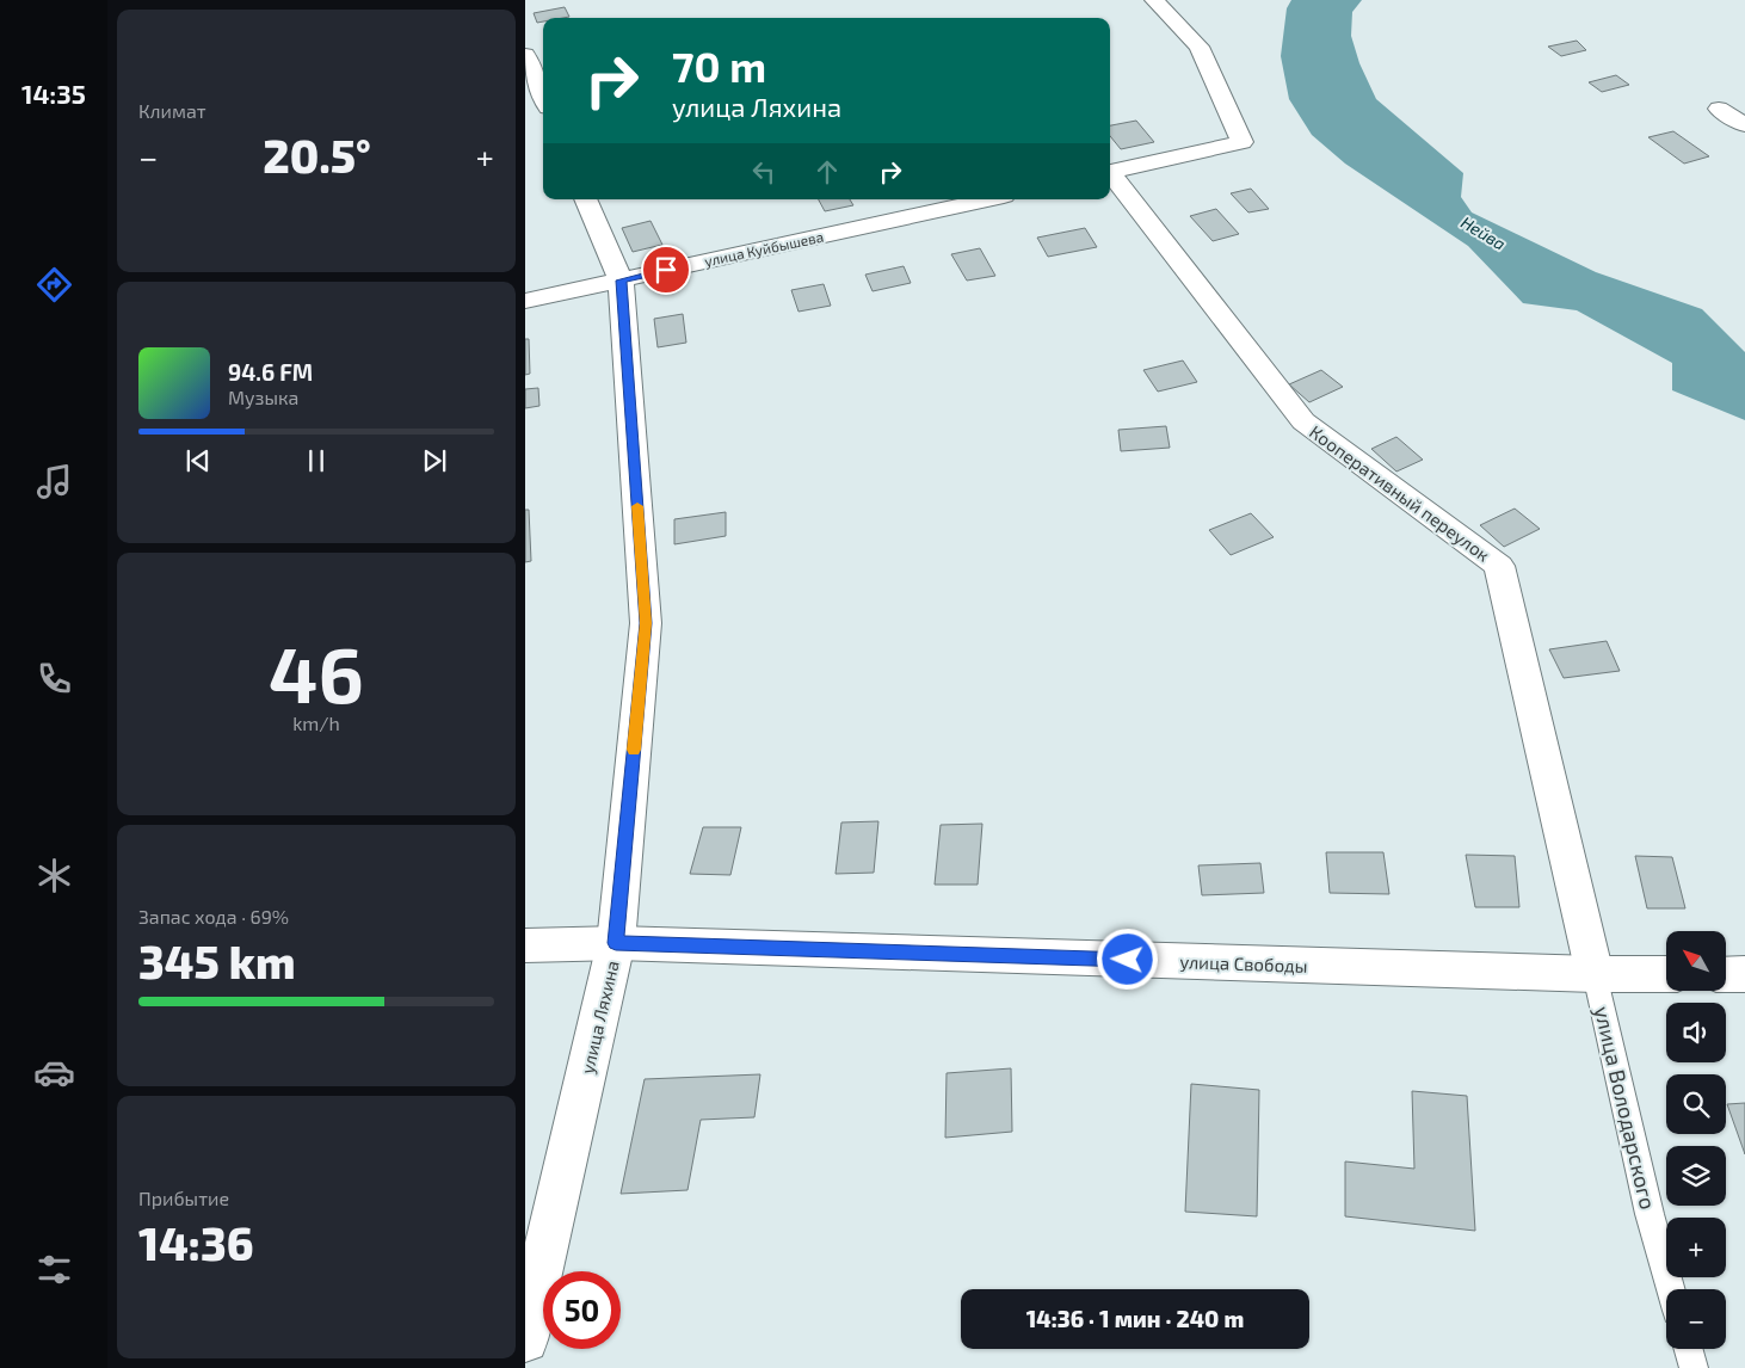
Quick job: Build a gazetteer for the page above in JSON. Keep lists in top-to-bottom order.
{
  "streets": {
    "street": [
      "улица Куйбышева",
      "Кооперативный переулок",
      "улица Свободы",
      "улица Ляхина"
    ],
    "lane": ["улица Володарского"]
  },
  "crossings": [
    ["улица Куйбышева", "улица Ляхина"],
    ["Кооперативный переулок", "улица Свободы"],
    ["Кооперативный переулок", "улица Володарского"],
    ["улица Свободы", "улица Ляхина"],
    ["улица Свободы", "улица Володарского"]
  ],
  "water": ["Нейва"],
  "north": "top left",
  "page": {
    "tabs": "14:35",
    "tile": [
      "Климат",
      ["46", "km/h"],
      ["Запас хода · 69%", "345 km"],
      ["Прибытие", "14:36"]
    ],
    "turn": ["70 m", "улица Ляхина"],
    "heat": ["−", "20.5°", "+"],
    "song": ["94.6 FM", "Музыка"],
    "map_buttons": ["+", "−"],
    "limit": "50",
    "trip": "14:36 · 1 мин · 240 m"
  }
}
